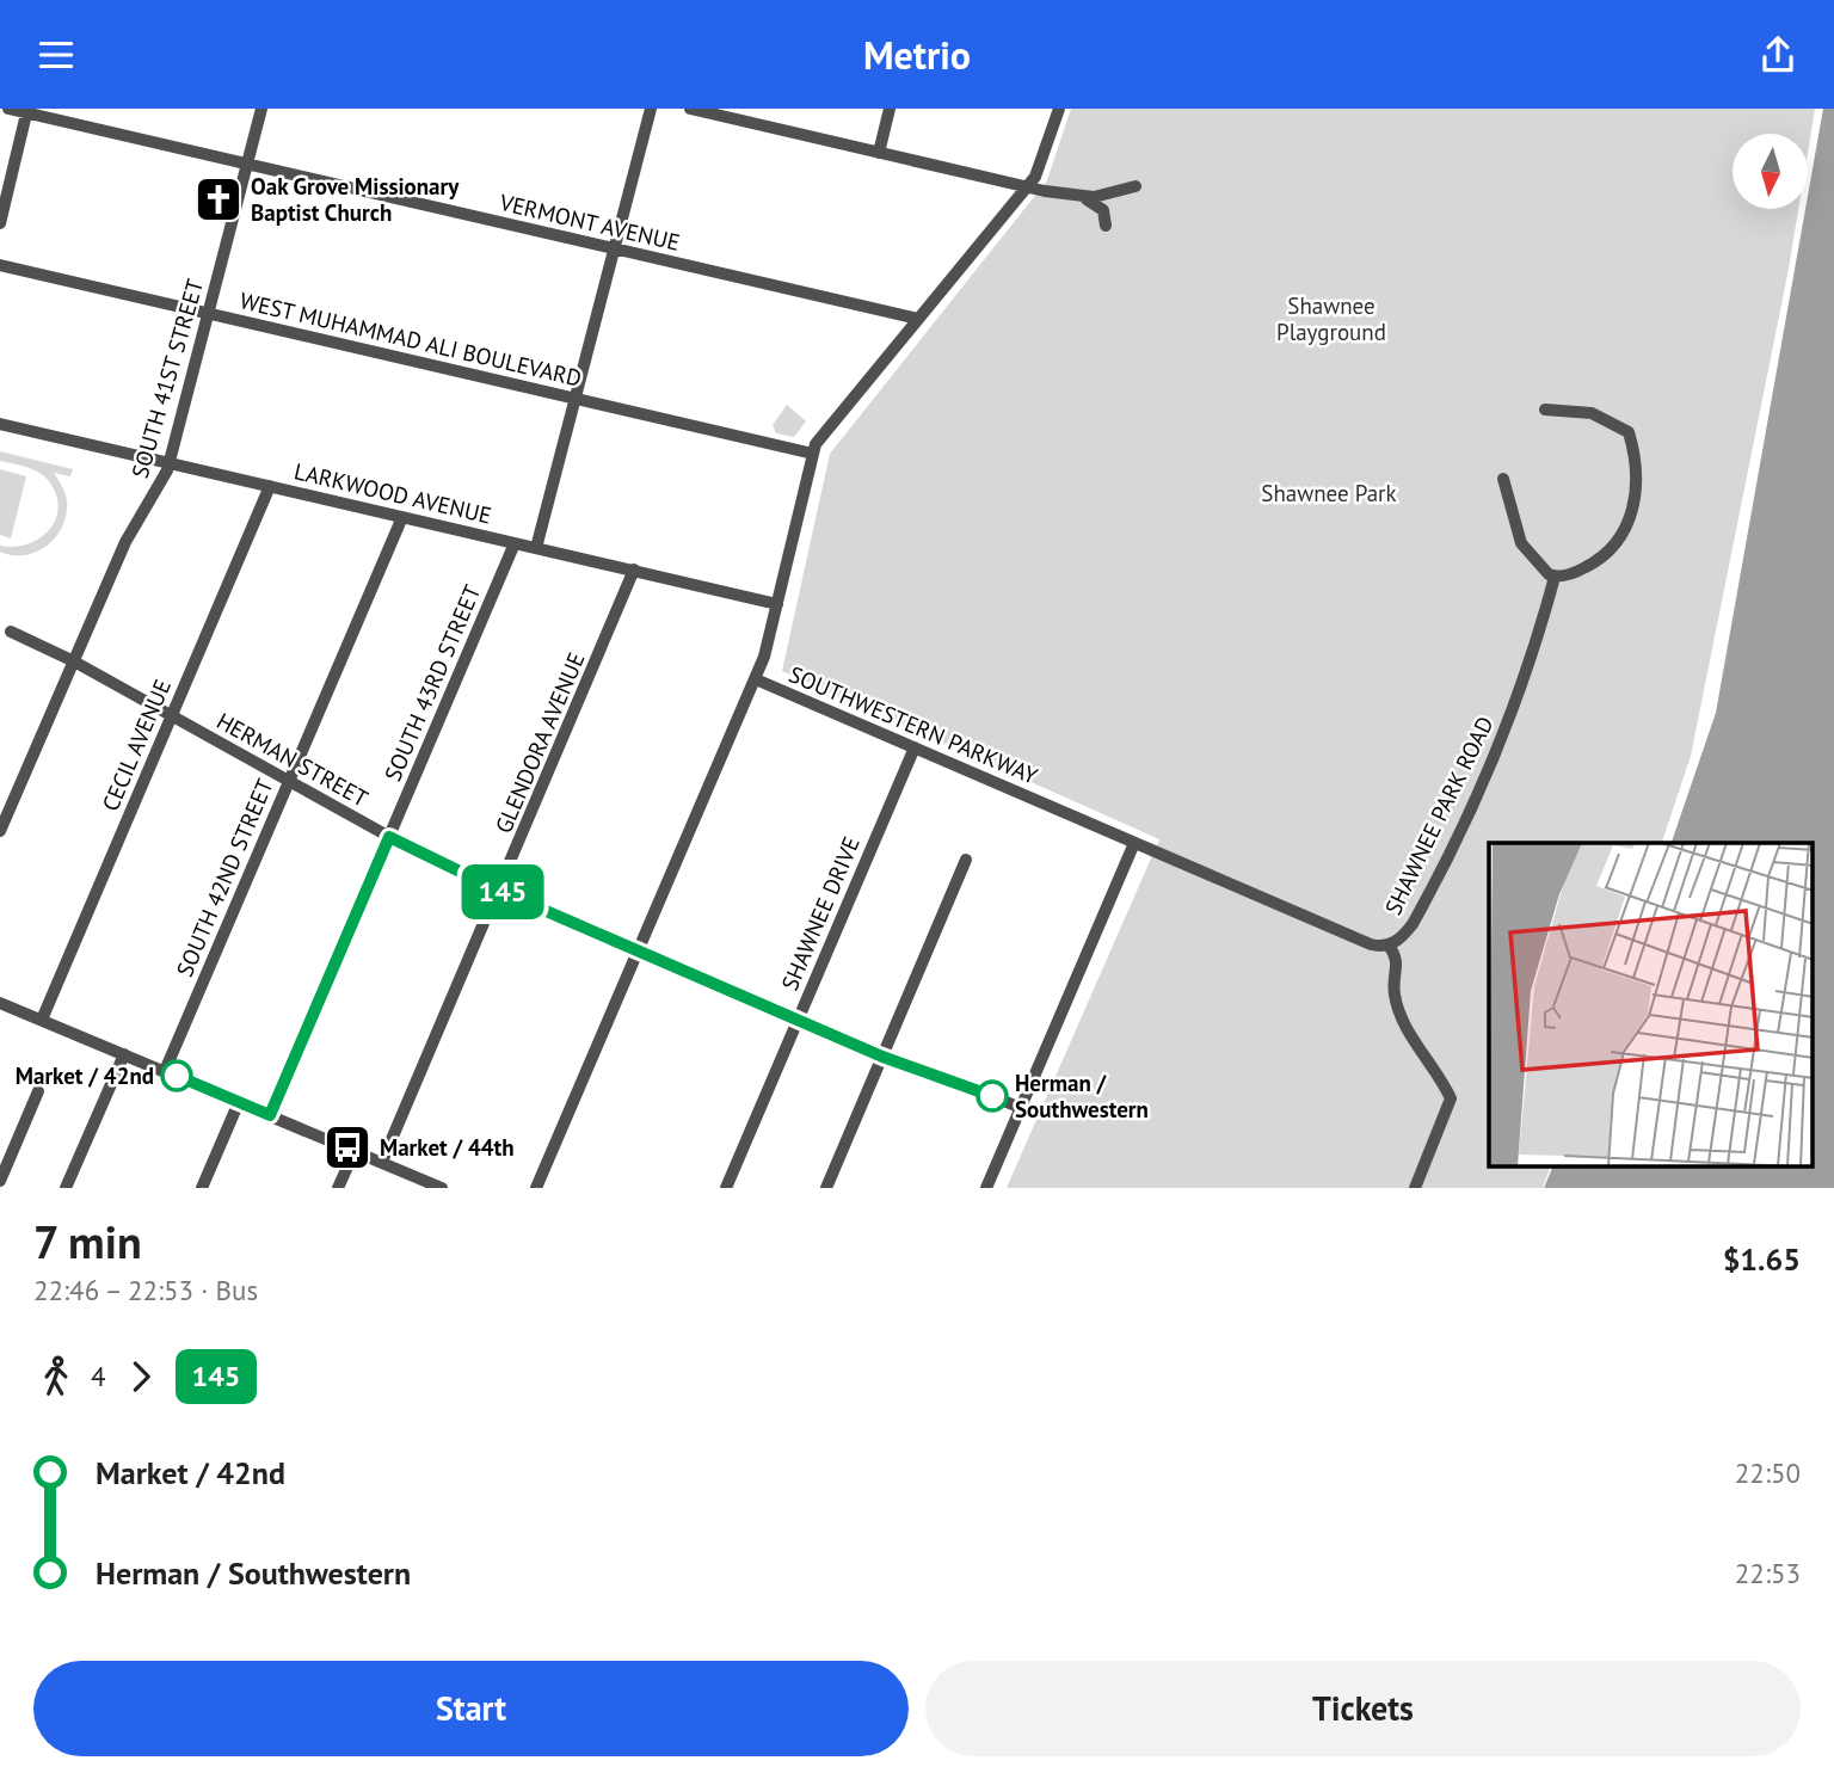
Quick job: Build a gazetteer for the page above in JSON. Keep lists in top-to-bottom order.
{
  "streets": {
    "street": [
      "VERMONT AVENUE",
      "WEST MUHAMMAD ALI BOULEVARD",
      "SOUTH 41ST STREET",
      "LARKWOOD AVENUE",
      "SOUTH 43RD STREET",
      "SOUTHWESTERN PARKWAY",
      "GLENDORA AVENUE",
      "CECIL AVENUE",
      "HERMAN STREET",
      "SHAWNEE PARK ROAD",
      "SOUTH 42ND STREET",
      "SHAWNEE DRIVE"
    ]
  },
  "crossings": [
    ["VERMONT AVENUE", "SOUTH 41ST STREET"],
    ["VERMONT AVENUE", "SOUTHWESTERN PARKWAY"],
    ["WEST MUHAMMAD ALI BOULEVARD", "SOUTH 41ST STREET"],
    ["WEST MUHAMMAD ALI BOULEVARD", "SOUTHWESTERN PARKWAY"],
    ["SOUTH 41ST STREET", "LARKWOOD AVENUE"],
    ["SOUTH 41ST STREET", "HERMAN STREET"],
    ["LARKWOOD AVENUE", "SOUTH 43RD STREET"],
    ["LARKWOOD AVENUE", "SOUTHWESTERN PARKWAY"],
    ["LARKWOOD AVENUE", "GLENDORA AVENUE"],
    ["LARKWOOD AVENUE", "CECIL AVENUE"],
    ["LARKWOOD AVENUE", "SOUTH 42ND STREET"],
    ["SOUTH 43RD STREET", "HERMAN STREET"],
    ["SOUTHWESTERN PARKWAY", "SHAWNEE PARK ROAD"],
    ["SOUTHWESTERN PARKWAY", "SHAWNEE DRIVE"],
    ["GLENDORA AVENUE", "HERMAN STREET"],
    ["CECIL AVENUE", "HERMAN STREET"],
    ["HERMAN STREET", "SOUTH 42ND STREET"],
    ["HERMAN STREET", "SHAWNEE DRIVE"]
  ],
  "parks": ["Shawnee Playground", "Shawnee Park"],
  "places": {
    "church": ["Oak Grove Missionary Baptist Church"],
    "other": ["Market / 42nd", "Herman / Southwestern"],
    "bus stop": ["Market / 44th"]
  },
  "lines": ["bus line 145"],
  "north": "bottom",
  "page": {
    "header": "Metrio",
    "on_map": "145",
    "heading": ["7 min", "22:46 – 22:53 · Bus", "$1.65"],
    "legs": ["4", "145"],
    "list": [
      {
        "name": "Market / 42nd",
        "value": "22:50"
      },
      {
        "name": "Herman / Southwestern",
        "value": "22:53"
      }
    ],
    "buttons": ["Start", "Tickets"]
  }
}
